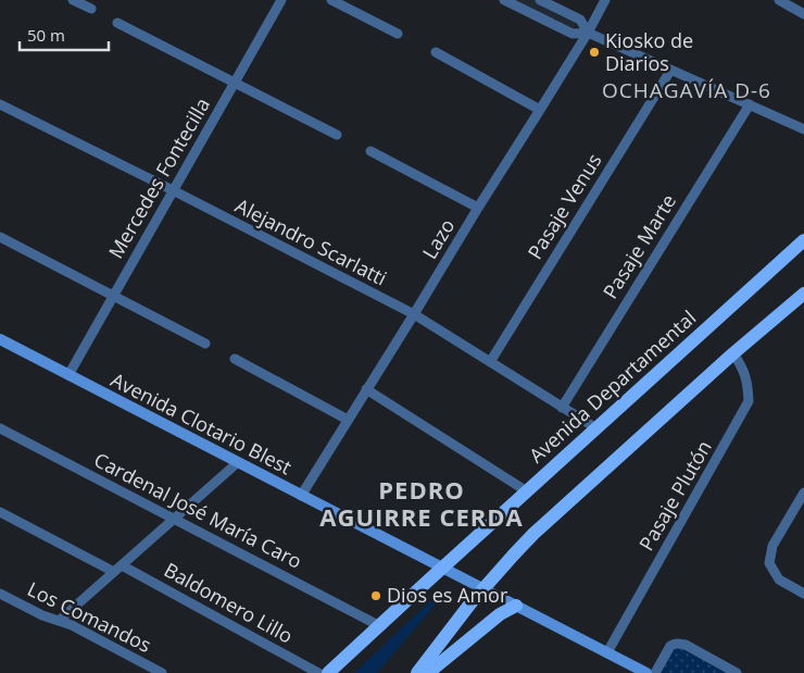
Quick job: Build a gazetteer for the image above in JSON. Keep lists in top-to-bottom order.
{
  "streets": {
    "main road": ["Avenida Departamental", "Avenida Clotario Blest"],
    "street": [
      "Mercedes Fontecilla",
      "Pasaje Venus",
      "Lazo",
      "Alejandro Scarlatti",
      "Pasaje Marte",
      "Pasaje Plutón",
      "Cardenal José María Caro",
      "Baldomero Lillo",
      "Los Comandos"
    ]
  },
  "crossings": [
    ["Mercedes Fontecilla", "Alejandro Scarlatti"],
    ["Mercedes Fontecilla", "Avenida Clotario Blest"],
    ["Pasaje Venus", "Alejandro Scarlatti"],
    ["Lazo", "Alejandro Scarlatti"],
    ["Lazo", "Avenida Clotario Blest"],
    ["Alejandro Scarlatti", "Pasaje Marte"],
    ["Alejandro Scarlatti", "Avenida Departamental"],
    ["Avenida Departamental", "Avenida Clotario Blest"],
    ["Avenida Departamental", "Cardenal José María Caro"],
    ["Avenida Clotario Blest", "Pasaje Plutón"]
  ],
  "districts": ["OCHAGAVÍA D-6", "PEDRO AGUIRRE CERDA"],
  "places": ["Kiosko de Diarios", "Dios es Amor"],
  "scale_bar": "50 m"
}
